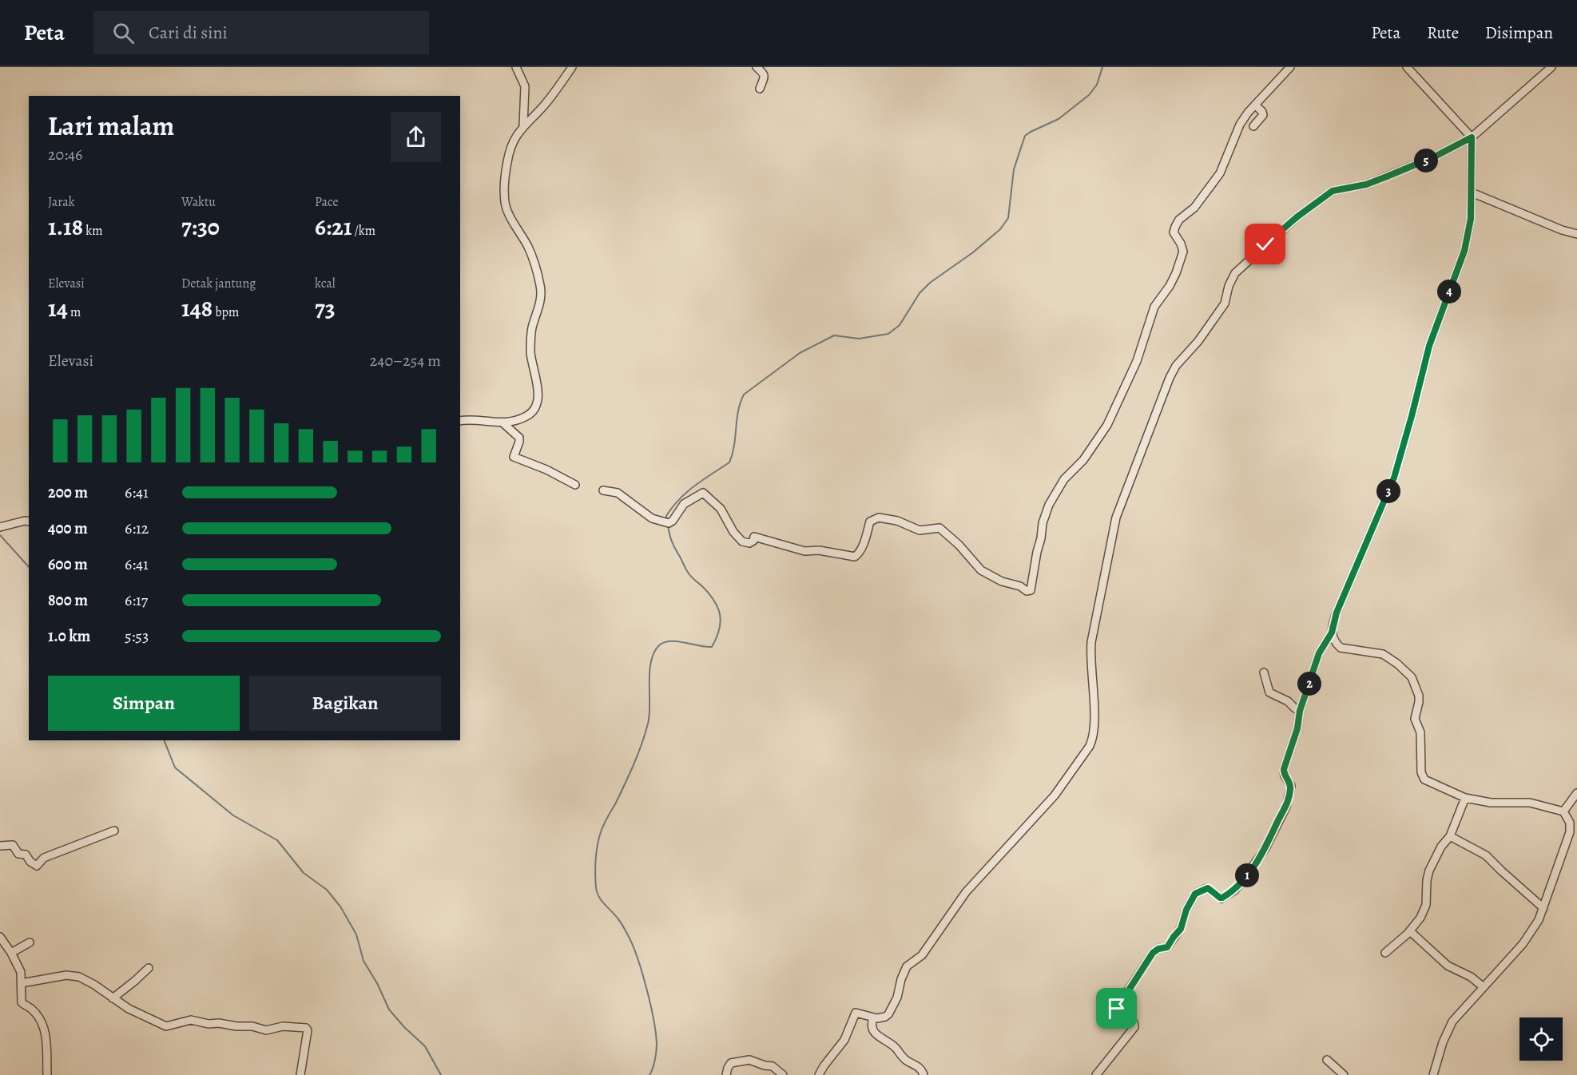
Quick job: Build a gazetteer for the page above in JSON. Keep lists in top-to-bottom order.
{
  "page": {
    "header": "Peta",
    "search": "Cari di sini",
    "nav": ["Peta", "Rute", "Disimpan"],
    "heading": ["Lari malam", "20:46"],
    "pins": [
      "5",
      "4",
      "3",
      "2",
      "1"
    ],
    "stats": [
      ["Jarak", "1.18 km"],
      ["Waktu", "7:30"],
      ["Pace", "6:21 /km"],
      ["Elevasi", "14 m"],
      ["Detak jantung", "148 bpm"],
      ["kcal", "73"]
    ],
    "chart": ["Elevasi", "240–254 m"],
    "list": [
      {
        "name": "200 m",
        "note": "6:41"
      },
      {
        "name": "400 m",
        "note": "6:12"
      },
      {
        "name": "600 m",
        "note": "6:41"
      },
      {
        "name": "800 m",
        "note": "6:17"
      },
      {
        "name": "1.0 km",
        "note": "5:53"
      }
    ],
    "buttons": ["Simpan", "Bagikan"]
  }
}
